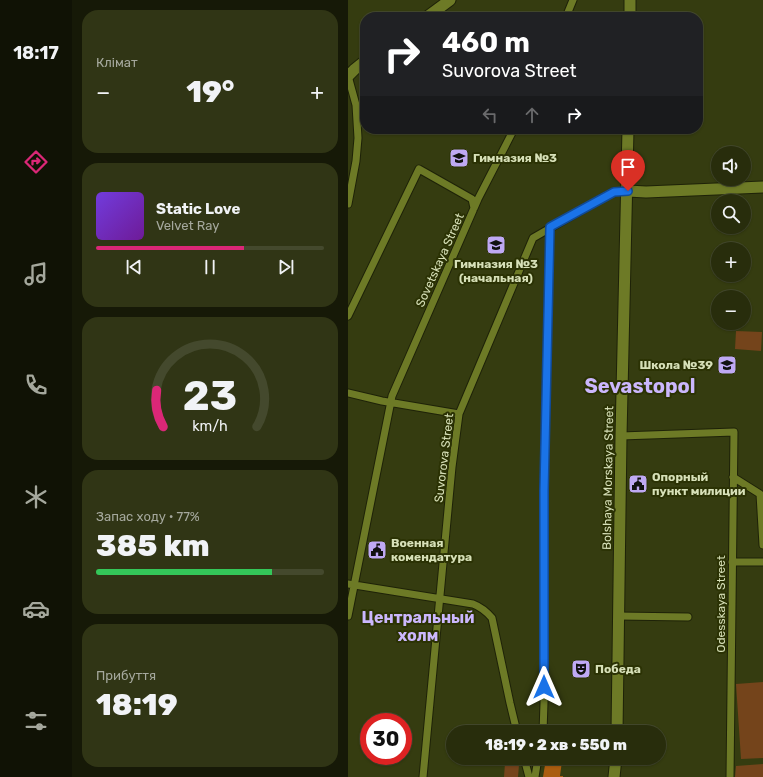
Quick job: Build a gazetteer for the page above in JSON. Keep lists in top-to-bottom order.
{
  "streets": {
    "main road": ["Bolshaya Morskaya Street"],
    "street": ["Sovetskaya Street", "Suvorova Street", "Odesskaya Street"]
  },
  "crossings": [
    ["Suvorova Street", "Bolshaya Morskaya Street"],
    ["Bolshaya Morskaya Street", "Odesskaya Street"]
  ],
  "districts": ["Sevastopol", "Центральный холм"],
  "places": {
    "school or university": ["Гимназия №3", "Гимназия №3 (начальная)", "Школа №39"],
    "public building": ["Опорный пункт милиции", "Военная комендатура"],
    "theatre": ["Победа"]
  },
  "page": {
    "tabs": "18:17",
    "tile": [
      "Клімат",
      ["Запас ходу · 77%", "385 km"],
      ["Прибуття", "18:19"]
    ],
    "turn": ["460 m", "Suvorova Street"],
    "heat": ["−", "19°", "+"],
    "map_buttons": ["+", "−"],
    "song": ["Static Love", "Velvet Ray"],
    "limit": "30",
    "trip": "18:19 · 2 хв · 550 m",
    "gauge": ["23", "km/h"]
  }
}
